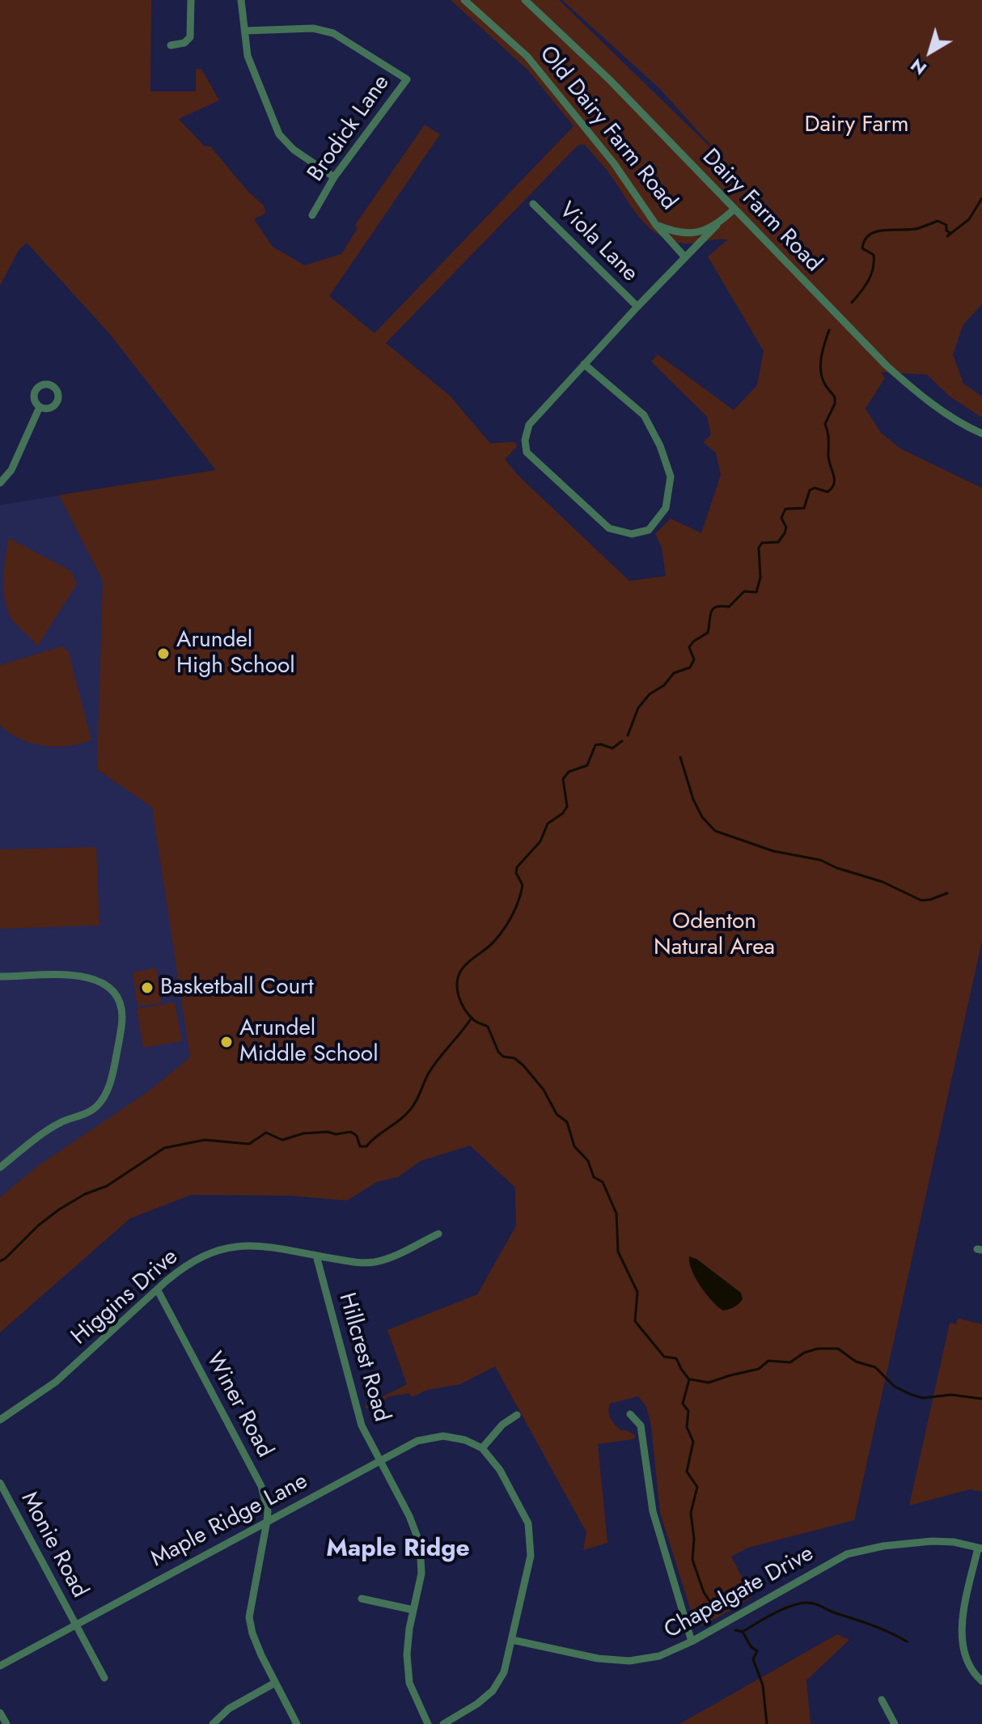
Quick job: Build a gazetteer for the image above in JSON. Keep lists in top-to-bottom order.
{
  "streets": {
    "street": [
      "Brodick Lane",
      "Old Dairy Farm Road",
      "Dairy Farm Road",
      "Viola Lane",
      "Higgins Drive",
      "Hillcrest Road",
      "Winer Road",
      "Maple Ridge Lane",
      "Monie Road",
      "Chapelgate Drive"
    ]
  },
  "crossings": [
    ["Old Dairy Farm Road", "Dairy Farm Road"],
    ["Higgins Drive", "Hillcrest Road"],
    ["Higgins Drive", "Winer Road"],
    ["Hillcrest Road", "Maple Ridge Lane"],
    ["Winer Road", "Maple Ridge Lane"],
    ["Maple Ridge Lane", "Monie Road"]
  ],
  "districts": ["Maple Ridge"],
  "parks": ["Dairy Farm", "Odenton Natural Area"],
  "places": ["Arundel High School", "Basketball Court", "Arundel Middle School"],
  "north": "bottom left"
}
